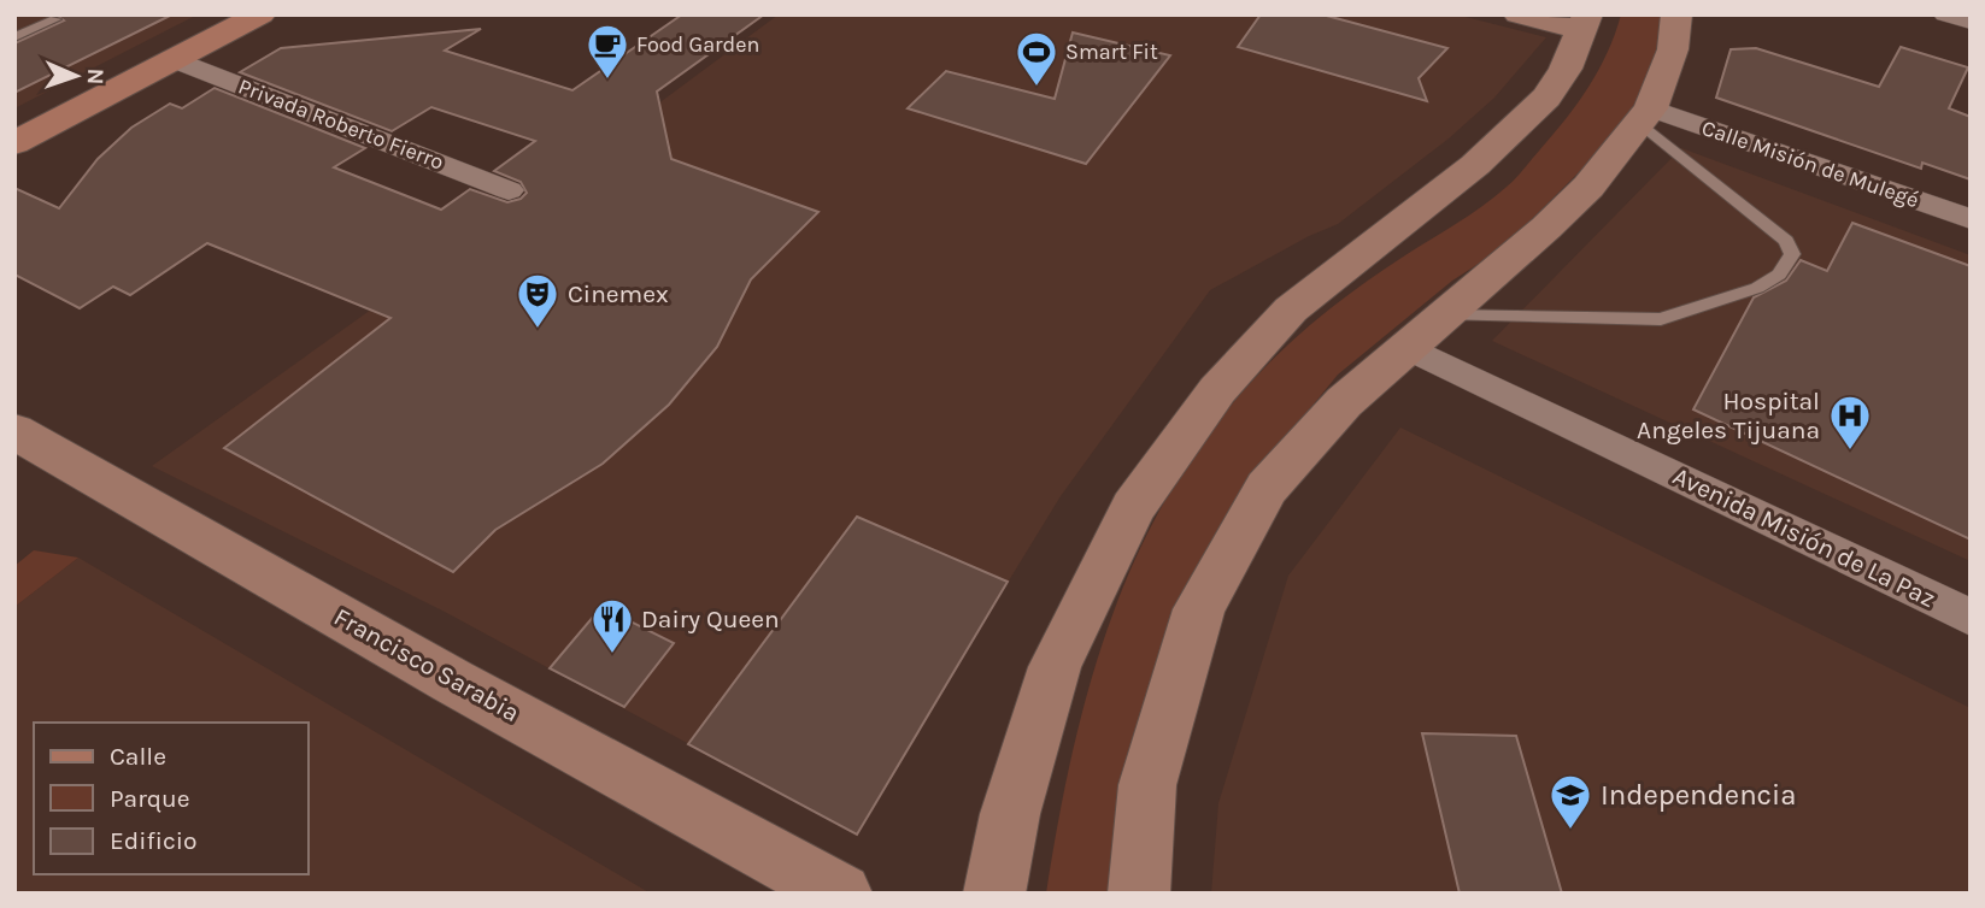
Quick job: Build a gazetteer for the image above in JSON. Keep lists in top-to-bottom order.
{
  "streets": {
    "main road": ["Francisco Sarabia"],
    "street": ["Privada Roberto Fierro", "Calle Misión de Mulegé", "Avenida Misión de La Paz"]
  },
  "places": {
    "cafe": ["Food Garden"],
    "sports": ["Smart Fit"],
    "theatre": ["Cinemex"],
    "hospital": ["Hospital Angeles Tijuana"],
    "restaurant": ["Dairy Queen"],
    "school or university": ["Independencia"]
  },
  "legend": ["Calle", "Parque", "Edificio"],
  "north": "right"
}
